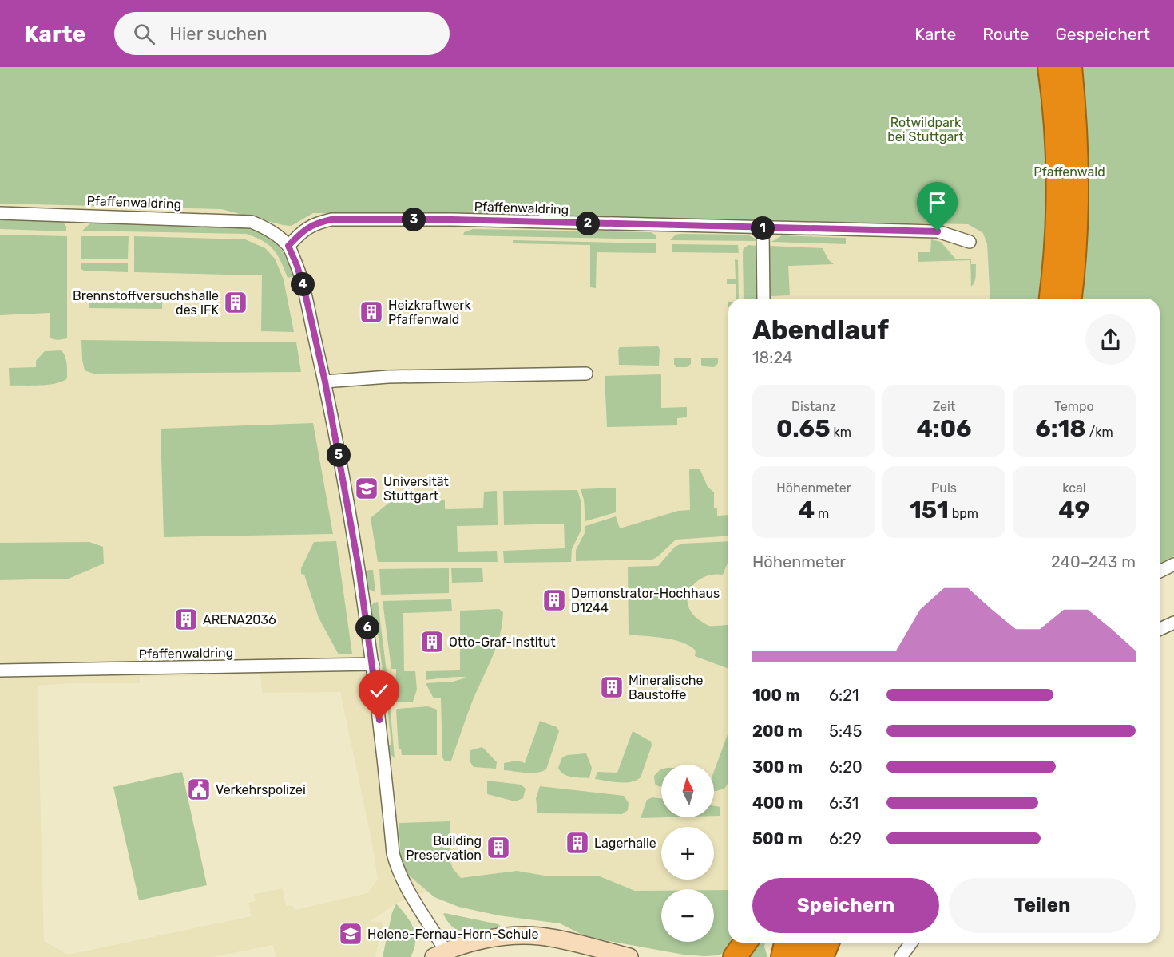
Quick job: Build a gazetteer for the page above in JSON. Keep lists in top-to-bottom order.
{
  "streets": {
    "street": ["Pfaffenwaldring"]
  },
  "parks": ["Rotwildpark bei Stuttgart", "Pfaffenwald"],
  "places": {
    "building": [
      "Brennstoffversuchshalle des IFK",
      "Heizkraftwerk Pfaffenwald",
      "Demonstrator-Hochhaus D1244",
      "ARENA2036",
      "Otto-Graf-Institut",
      "Mineralische Baustoffe",
      "Lagerhalle",
      "Building Preservation"
    ],
    "school or university": ["Universität Stuttgart", "Helene-Fernau-Horn-Schule"],
    "public building": ["Verkehrspolizei"]
  },
  "north": "top",
  "page": {
    "header": "Karte",
    "search": "Hier suchen",
    "nav": ["Karte", "Route", "Gespeichert"],
    "pins": [
      "3",
      "2",
      "1",
      "4",
      "5",
      "6"
    ],
    "heading": ["Abendlauf", "18:24"],
    "stats": [
      ["Distanz", "0.65 km"],
      ["Zeit", "4:06"],
      ["Tempo", "6:18 /km"],
      ["Höhenmeter", "4 m"],
      ["Puls", "151 bpm"],
      ["kcal", "49"]
    ],
    "chart": ["Höhenmeter", "240–243 m"],
    "list": [
      {
        "name": "100 m",
        "note": "6:21"
      },
      {
        "name": "200 m",
        "note": "5:45"
      },
      {
        "name": "300 m",
        "note": "6:20"
      },
      {
        "name": "400 m",
        "note": "6:31"
      },
      {
        "name": "500 m",
        "note": "6:29"
      }
    ],
    "map_buttons": ["+", "−"],
    "buttons": ["Speichern", "Teilen"]
  }
}
